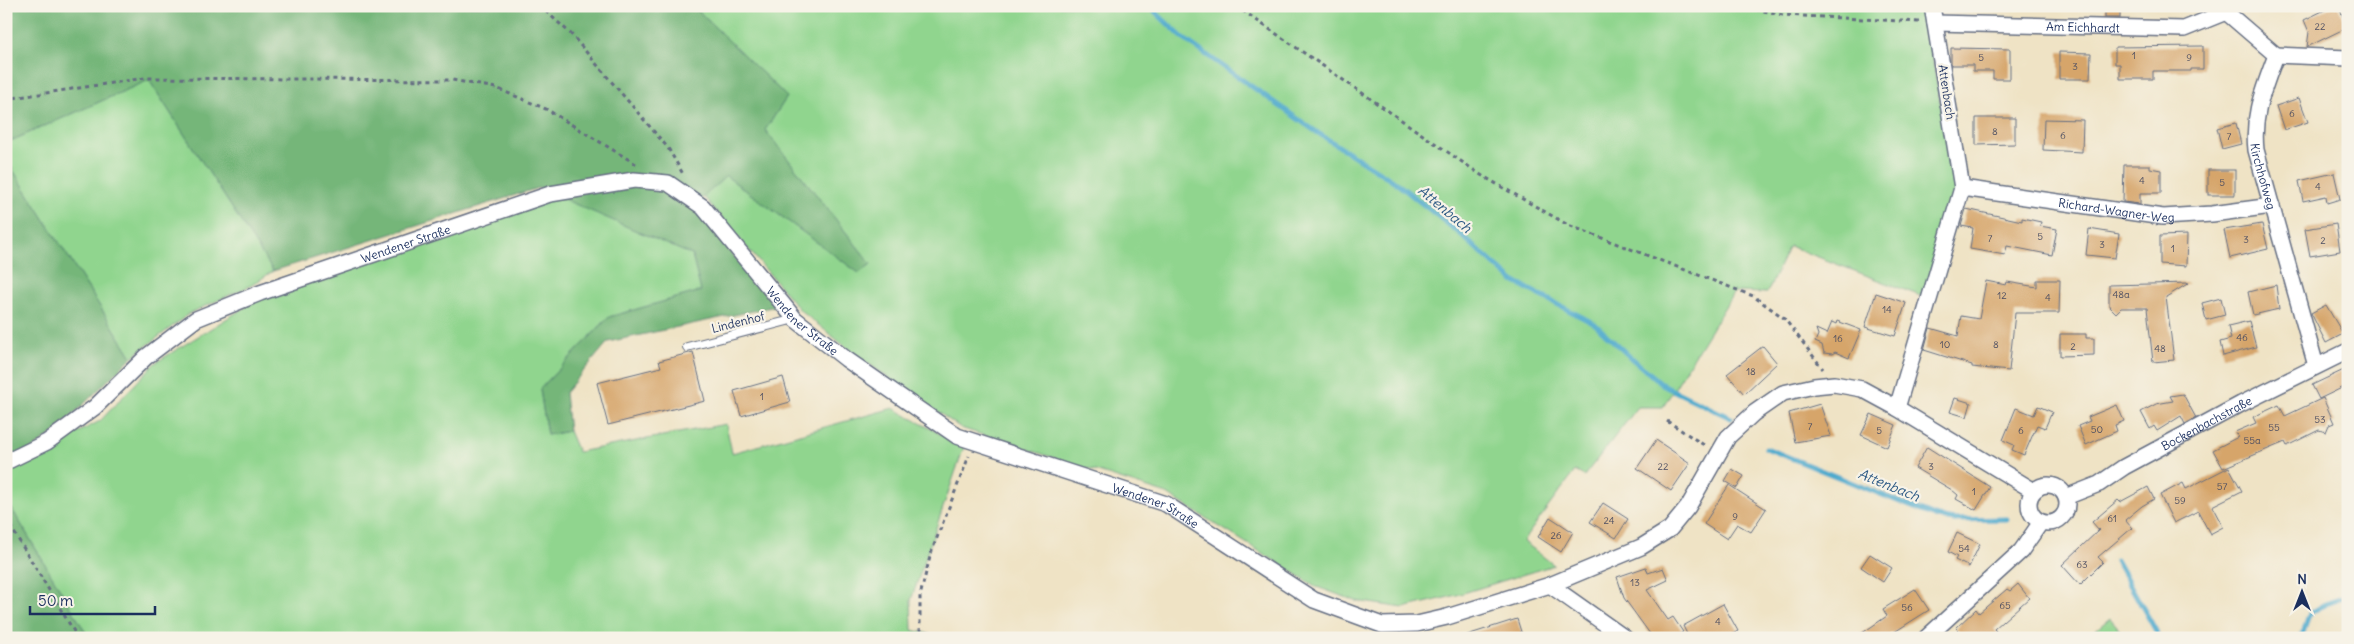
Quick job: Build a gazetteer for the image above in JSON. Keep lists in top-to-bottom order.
{
  "streets": {
    "street": [
      "Am Eichhardt",
      "Attenbach",
      "Kirchhofweg",
      "Richard-Wagner-Weg",
      "Wendener Straße",
      "Bockenbachstraße"
    ],
    "lane": ["Lindenhof"]
  },
  "crossings": [
    ["Am Eichhardt", "Attenbach"],
    ["Attenbach", "Richard-Wagner-Weg"],
    ["Kirchhofweg", "Richard-Wagner-Weg"],
    ["Kirchhofweg", "Bockenbachstraße"],
    ["Wendener Straße", "Lindenhof"]
  ],
  "water": ["Attenbach"],
  "house_numbers": [
    "22",
    "1",
    "5",
    "9",
    "3",
    "6",
    "8",
    "6",
    "7",
    "4",
    "5",
    "4",
    "5",
    "7",
    "3",
    "2",
    "3",
    "1",
    "48a",
    "12",
    "4",
    "14",
    "46",
    "16",
    "10",
    "8",
    "2",
    "48",
    "18",
    "1",
    "53",
    "7",
    "55",
    "50",
    "5",
    "6",
    "55a",
    "22",
    "3",
    "57",
    "1",
    "59",
    "9",
    "61",
    "24",
    "26",
    "54",
    "63",
    "13",
    "65",
    "56",
    "4"
  ],
  "scale_bar": "50 m",
  "north": "top"
}
